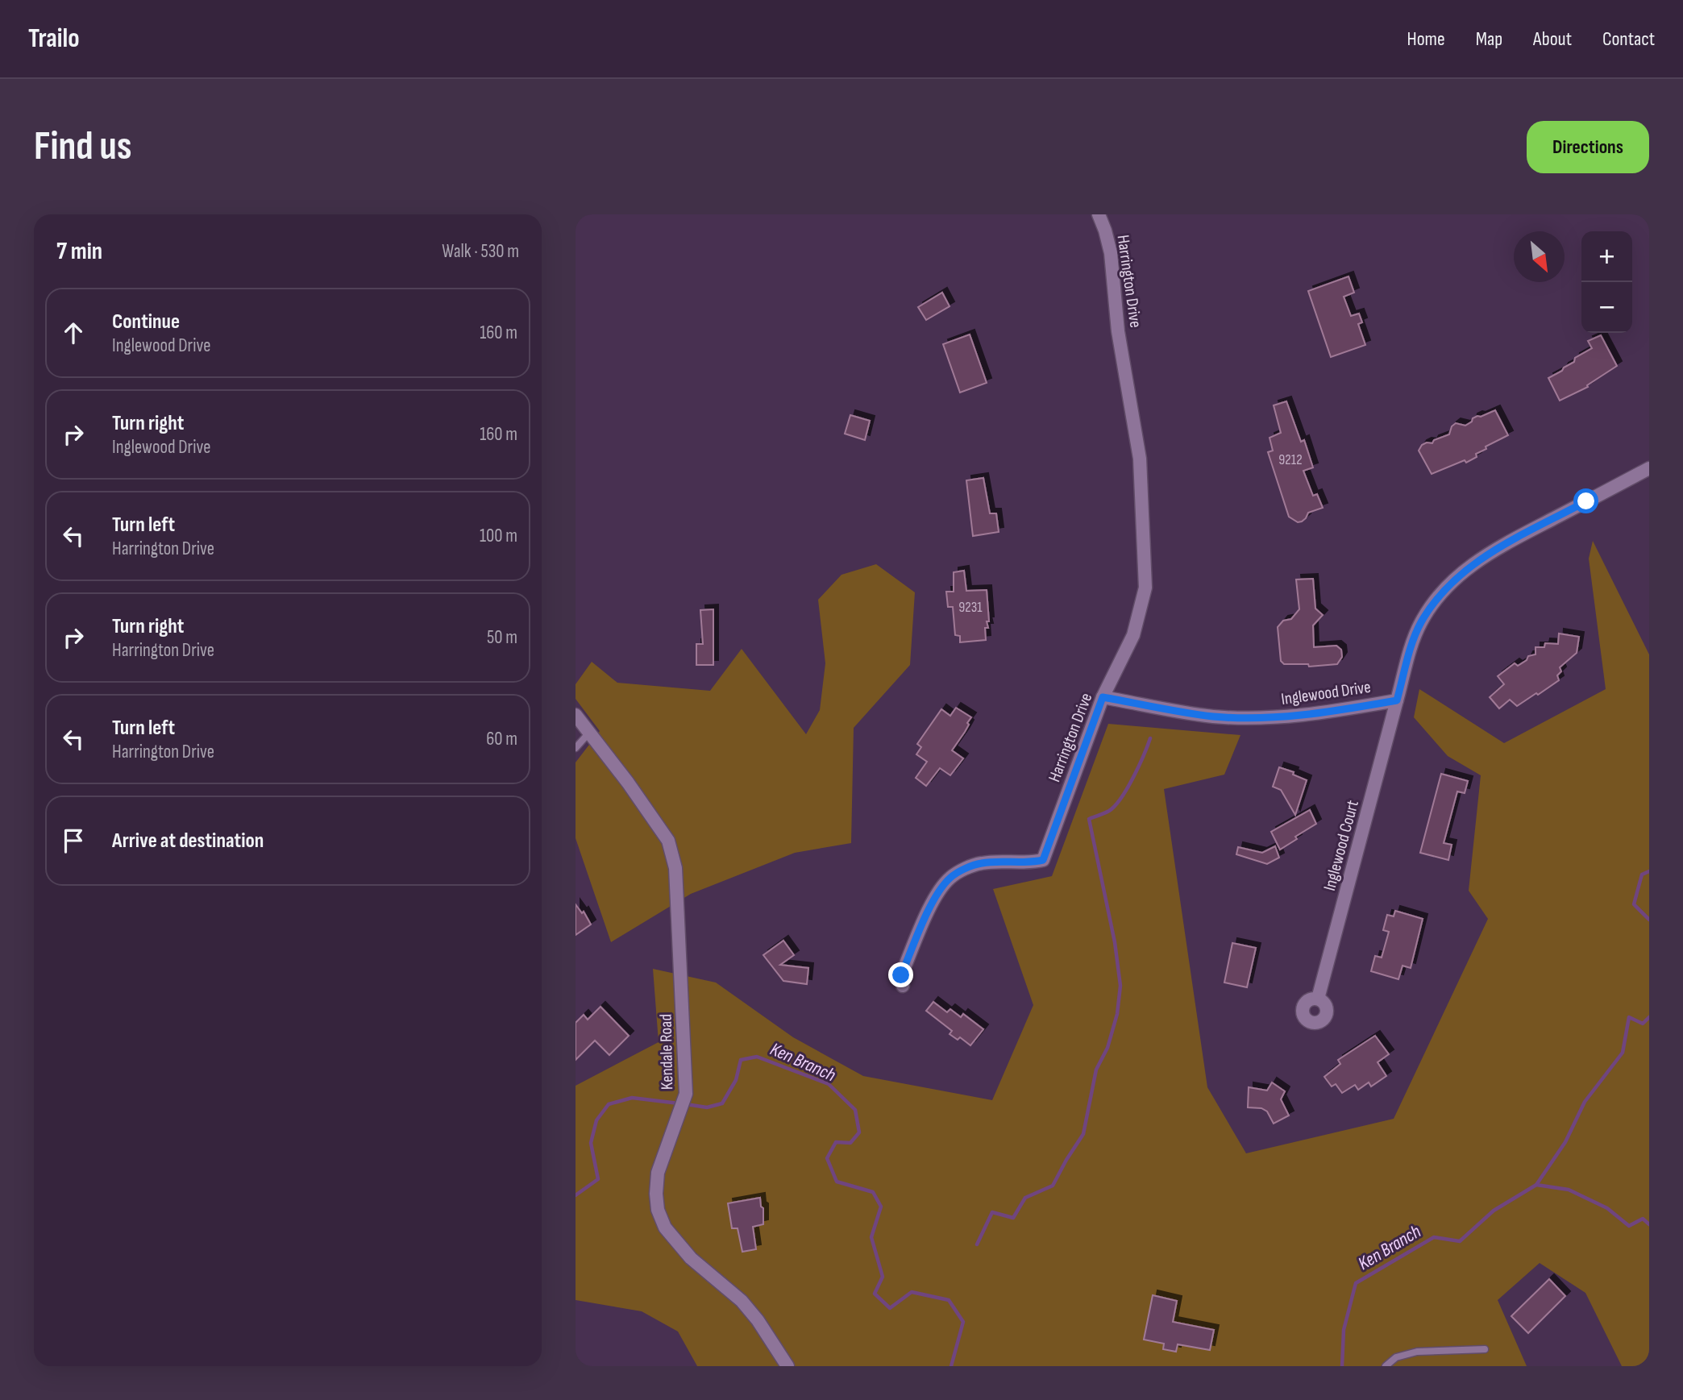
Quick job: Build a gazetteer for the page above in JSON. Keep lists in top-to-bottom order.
{
  "streets": {
    "street": [
      "Harrington Drive",
      "Inglewood Drive",
      "Inglewood Court",
      "Kendale Road"
    ]
  },
  "crossings": [
    ["Harrington Drive", "Inglewood Drive"],
    ["Inglewood Drive", "Inglewood Court"]
  ],
  "water": ["Ken Branch"],
  "house_numbers": ["9212", "9231"],
  "north": "bottom right",
  "page": {
    "header": "Trailo",
    "nav": [
      "Home",
      "Map",
      "About",
      "Contact"
    ],
    "buttons": "Directions",
    "title": "Find us",
    "heading": ["7 min", "Walk · 530 m"],
    "map_buttons": ["+", "−"],
    "list": [
      ["Continue", "Inglewood Drive", "160 m"],
      ["Turn right", "Inglewood Drive", "160 m"],
      ["Turn left", "Harrington Drive", "100 m"],
      ["Turn right", "Harrington Drive", "50 m"],
      ["Turn left", "Harrington Drive", "60 m"],
      "Arrive at destination"
    ]
  }
}
